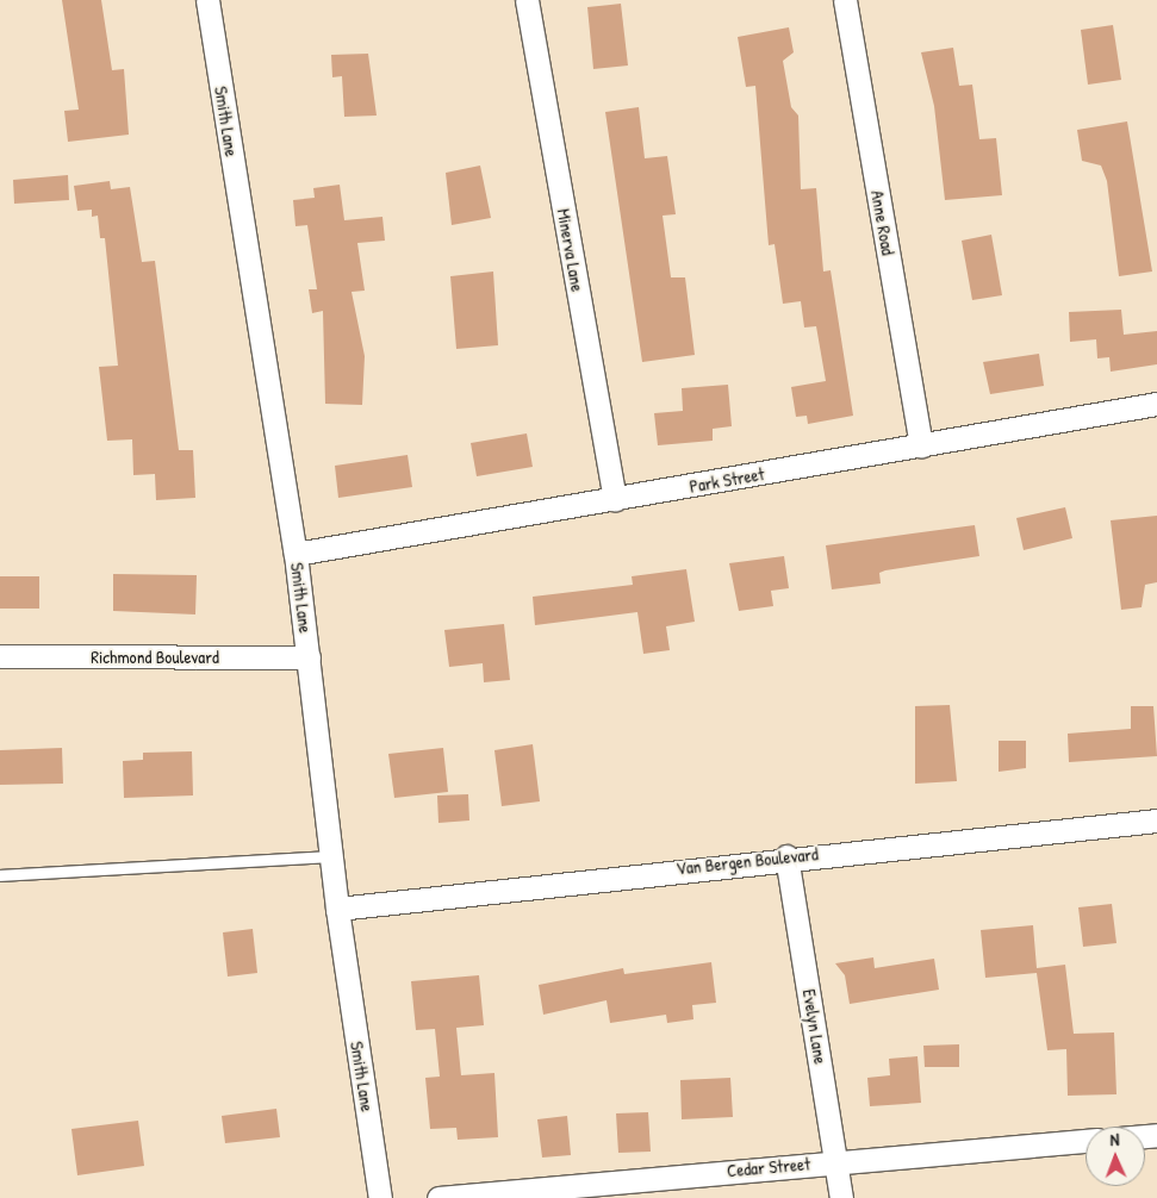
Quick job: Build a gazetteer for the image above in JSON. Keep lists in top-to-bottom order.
{
  "streets": {
    "street": [
      "Smith Lane",
      "Anne Road",
      "Minerva Lane",
      "Park Street",
      "Richmond Boulevard",
      "Van Bergen Boulevard",
      "Evelyn Lane",
      "Cedar Street"
    ]
  },
  "crossings": [
    ["Smith Lane", "Park Street"],
    ["Smith Lane", "Richmond Boulevard"],
    ["Smith Lane", "Van Bergen Boulevard"],
    ["Anne Road", "Park Street"],
    ["Minerva Lane", "Park Street"],
    ["Van Bergen Boulevard", "Evelyn Lane"],
    ["Evelyn Lane", "Cedar Street"]
  ],
  "north": "top"
}
